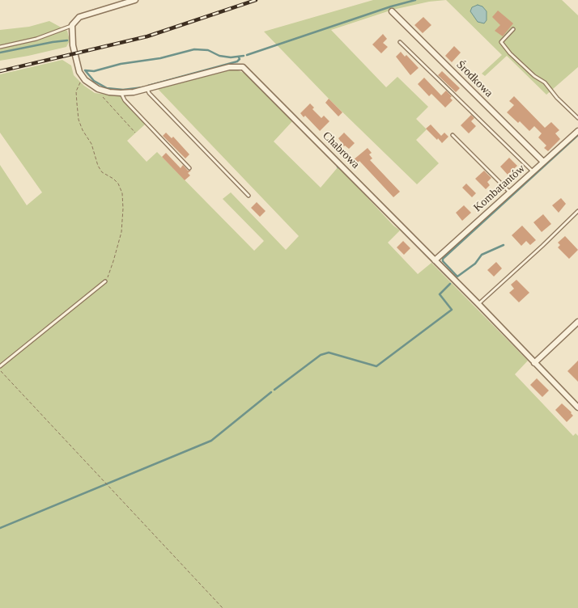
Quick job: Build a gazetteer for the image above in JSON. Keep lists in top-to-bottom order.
{
  "streets": {
    "street": ["Środkowa", "Chabrowa", "Kombatantów"]
  },
  "crossings": [
    ["Środkowa", "Kombatantów"],
    ["Chabrowa", "Kombatantów"]
  ]
}
